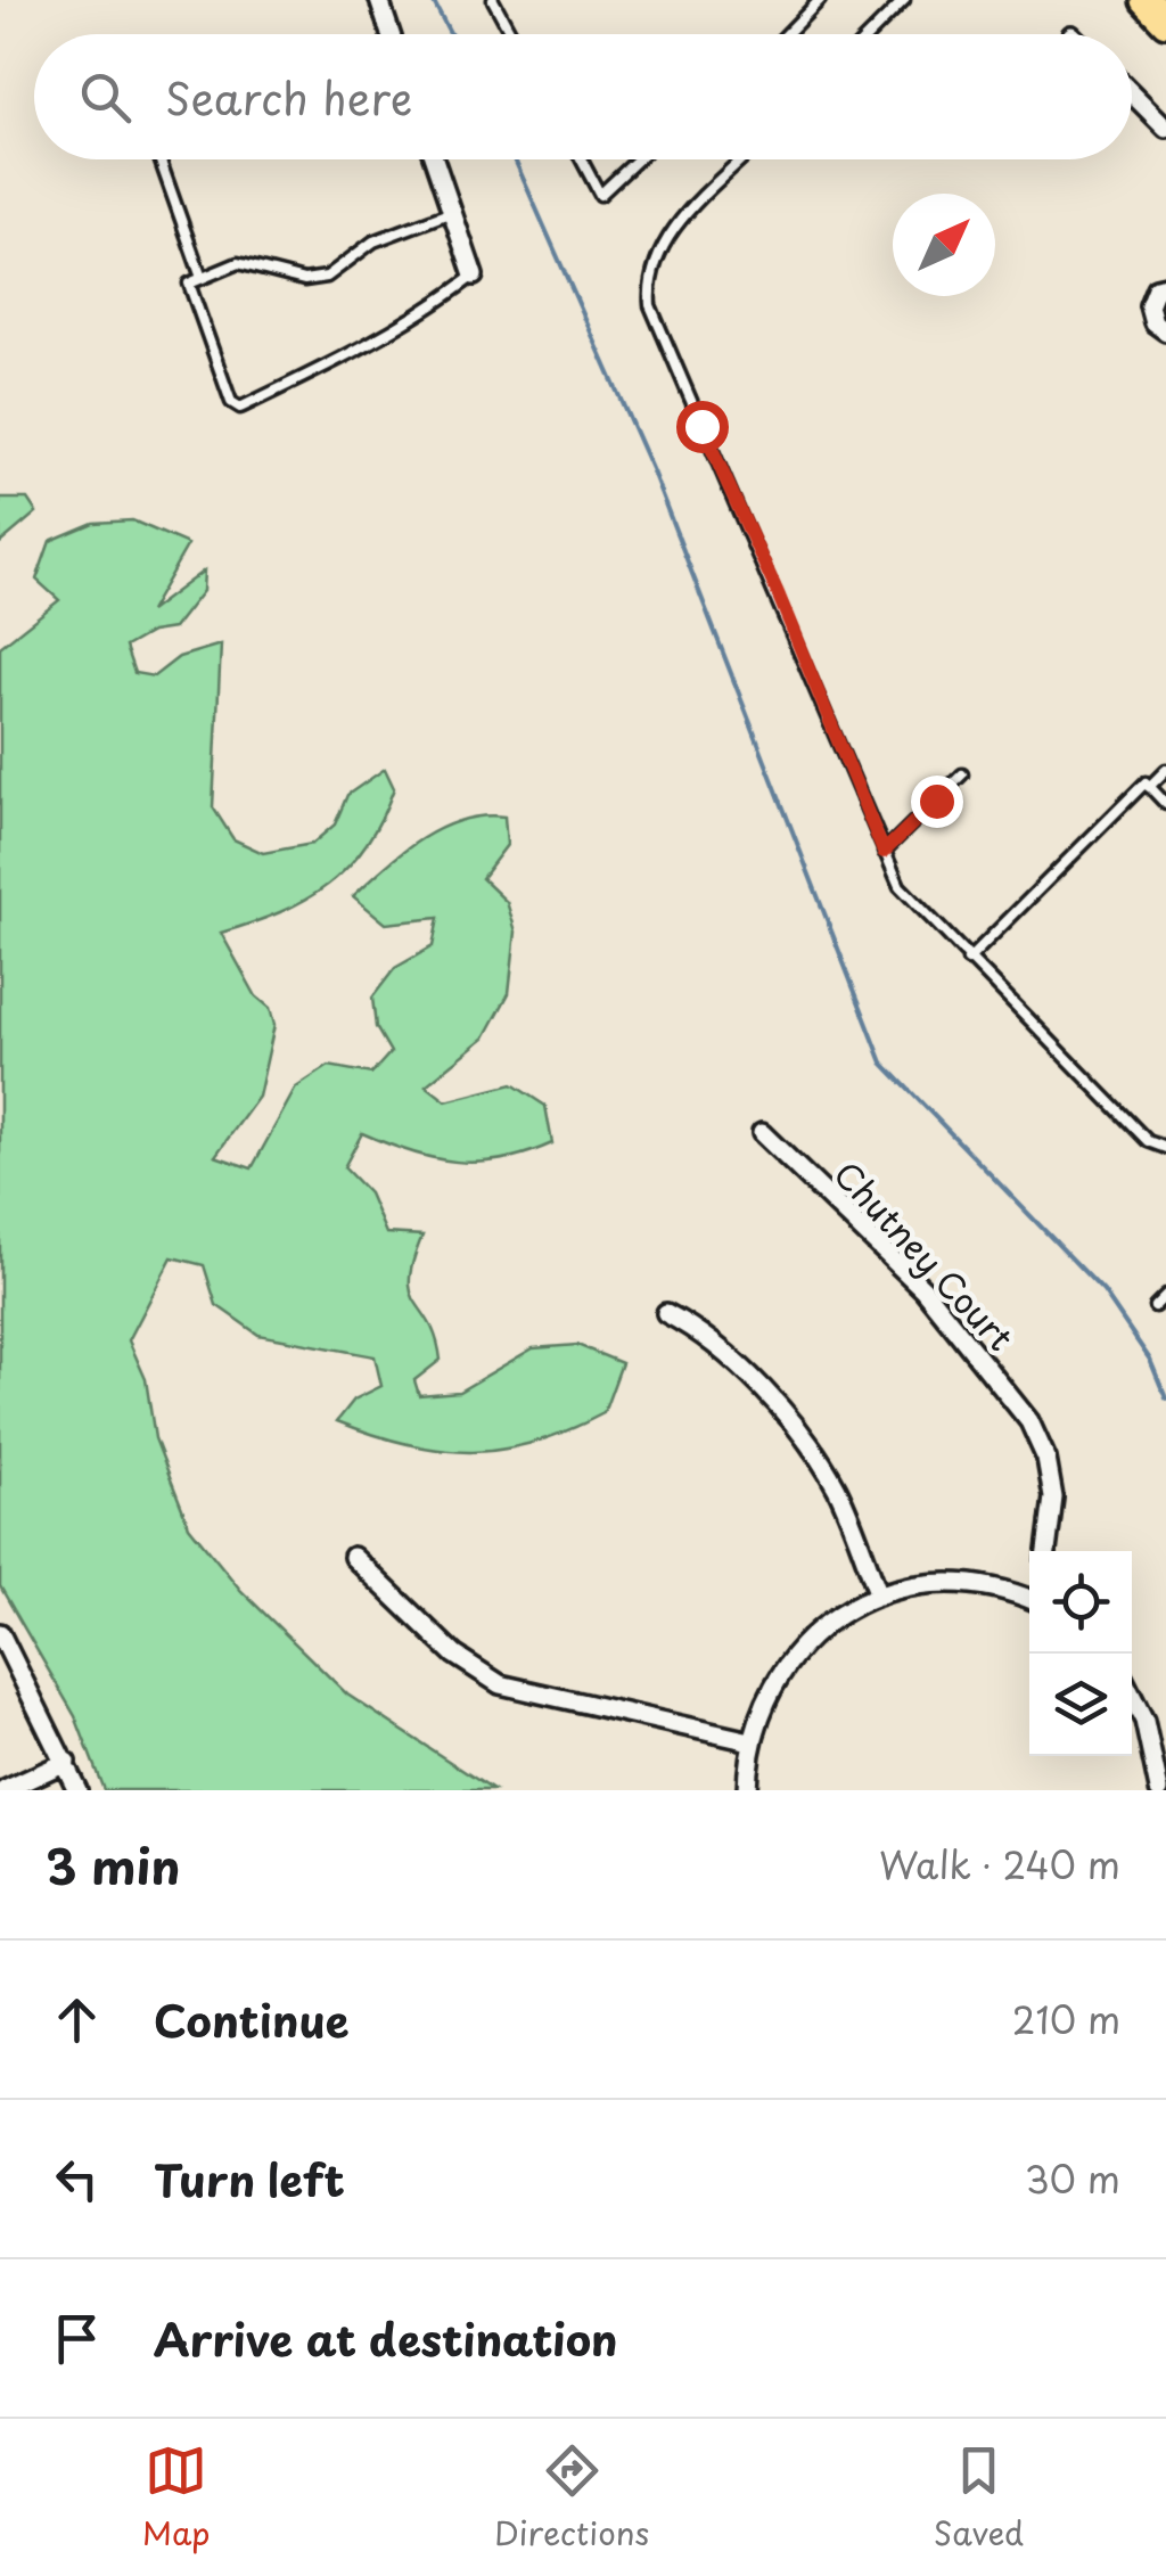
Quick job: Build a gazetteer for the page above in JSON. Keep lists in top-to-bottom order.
{
  "streets": {
    "street": ["Chutney Court"]
  },
  "north": "top right",
  "page": {
    "search": "Search here",
    "heading": ["3 min", "Walk · 240 m"],
    "list": [
      ["Continue", "210 m"],
      ["Turn left", "30 m"],
      "Arrive at destination"
    ],
    "nav": ["Map", "Directions", "Saved"]
  }
}
